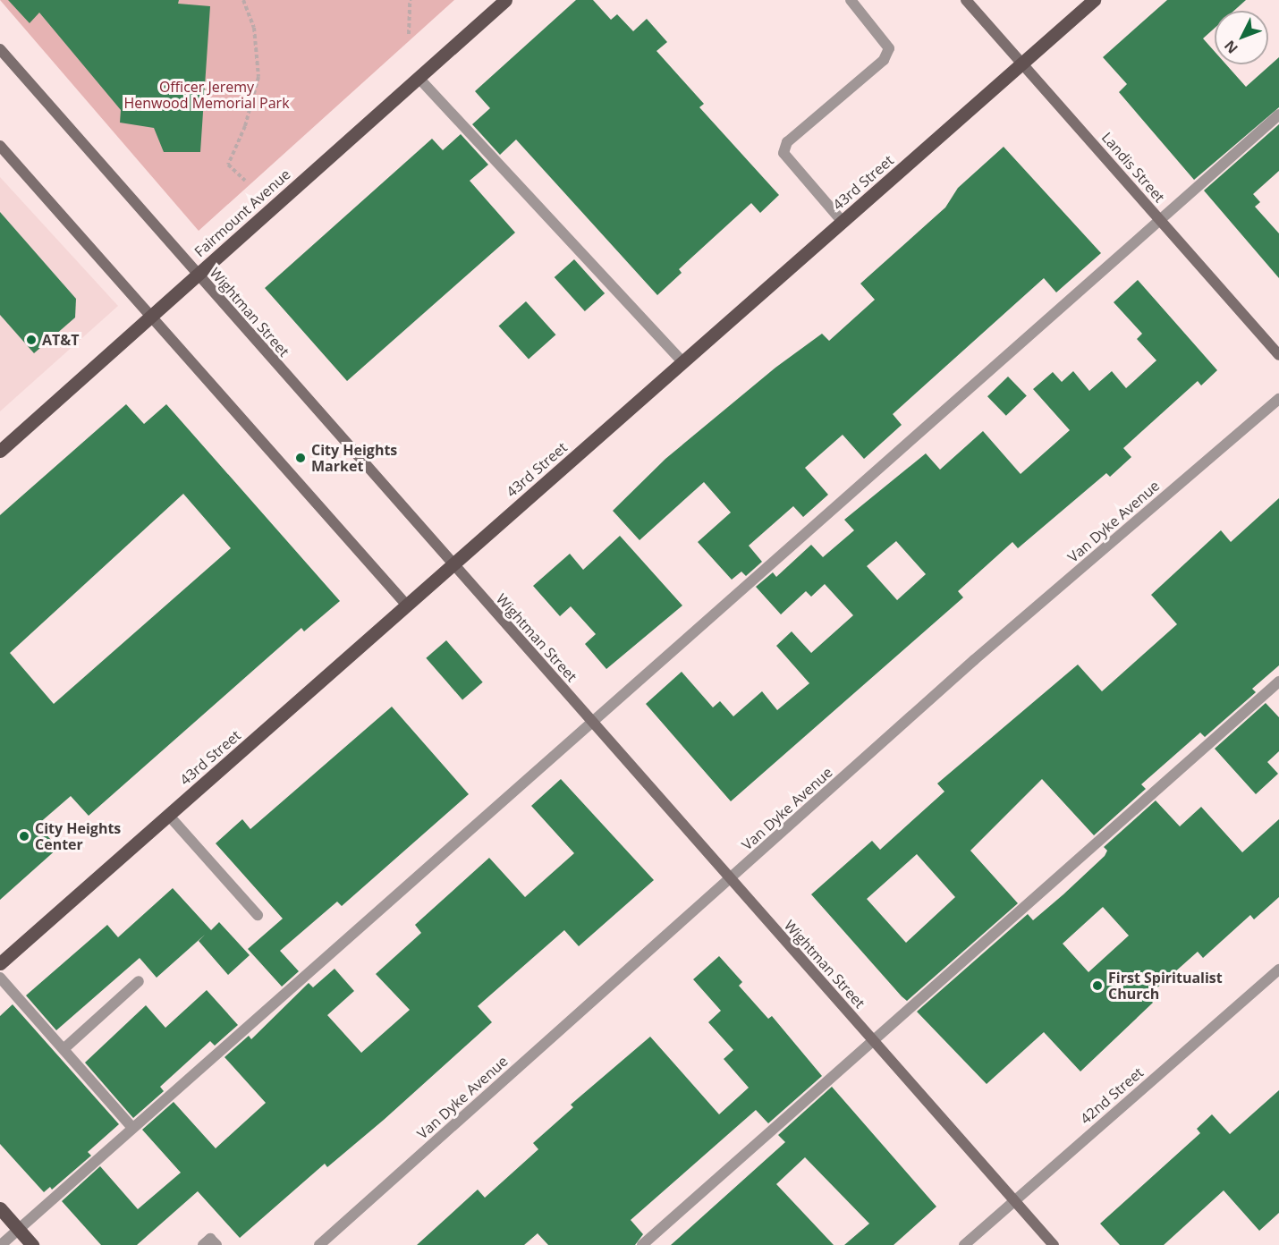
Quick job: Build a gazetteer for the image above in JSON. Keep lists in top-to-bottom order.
{
  "streets": {
    "main road": [
      "Landis Street",
      "43rd Street",
      "Fairmount Avenue",
      "Wightman Street"
    ],
    "street": ["Van Dyke Avenue", "42nd Street"]
  },
  "crossings": [
    ["Landis Street", "43rd Street"],
    ["43rd Street", "Wightman Street"],
    ["Fairmount Avenue", "Wightman Street"],
    ["Wightman Street", "Van Dyke Avenue"],
    ["Wightman Street", "42nd Street"]
  ],
  "parks": ["Officer Jeremy Henwood Memorial Park"],
  "places": [
    "AT&T",
    "City Heights Market",
    "City Heights Center",
    "First Spiritualist Church"
  ],
  "north": "bottom left"
}
